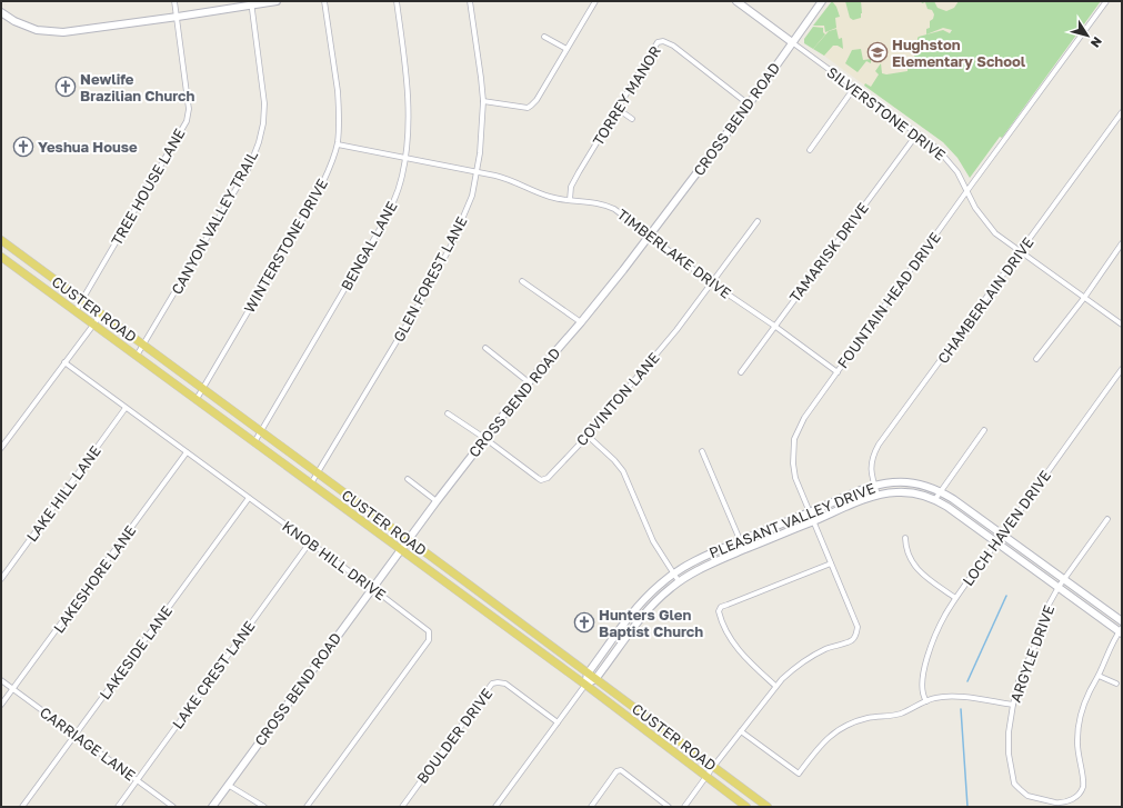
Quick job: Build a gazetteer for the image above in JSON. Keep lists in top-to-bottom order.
{
  "streets": {
    "main road": ["CUSTER ROAD"],
    "street": [
      "TORREY MANOR",
      "SILVERSTONE DRIVE",
      "CROSS BEND ROAD",
      "TREE HOUSE LANE",
      "CANYON VALLEY TRAIL",
      "WINTERSTONE DRIVE",
      "BENGAL LANE",
      "TAMARISK DRIVE",
      "TIMBERLAKE DRIVE",
      "GLEN FOREST LANE",
      "FOUNTAIN HEAD DRIVE",
      "CHAMBERLAIN DRIVE",
      "COVINTON LANE",
      "LAKE HILL LANE",
      "PLEASANT VALLEY DRIVE",
      "LOCH HAVEN DRIVE",
      "KNOB HILL DRIVE",
      "LAKESHORE LANE",
      "LAKESIDE LANE",
      "ARGYLE DRIVE",
      "LAKE CREST LANE",
      "BOULDER DRIVE",
      "CARRIAGE LANE"
    ]
  },
  "crossings": [
    ["TORREY MANOR", "CROSS BEND ROAD"],
    ["TORREY MANOR", "TIMBERLAKE DRIVE"],
    ["SILVERSTONE DRIVE", "CROSS BEND ROAD"],
    ["SILVERSTONE DRIVE", "TAMARISK DRIVE"],
    ["SILVERSTONE DRIVE", "FOUNTAIN HEAD DRIVE"],
    ["SILVERSTONE DRIVE", "CHAMBERLAIN DRIVE"],
    ["CROSS BEND ROAD", "TIMBERLAKE DRIVE"],
    ["CROSS BEND ROAD", "CUSTER ROAD"],
    ["CROSS BEND ROAD", "COVINTON LANE"],
    ["CROSS BEND ROAD", "KNOB HILL DRIVE"],
    ["TREE HOUSE LANE", "CUSTER ROAD"],
    ["CANYON VALLEY TRAIL", "CUSTER ROAD"],
    ["WINTERSTONE DRIVE", "TIMBERLAKE DRIVE"],
    ["WINTERSTONE DRIVE", "CUSTER ROAD"],
    ["BENGAL LANE", "TIMBERLAKE DRIVE"],
    ["BENGAL LANE", "CUSTER ROAD"],
    ["TAMARISK DRIVE", "TIMBERLAKE DRIVE"],
    ["TIMBERLAKE DRIVE", "GLEN FOREST LANE"],
    ["TIMBERLAKE DRIVE", "FOUNTAIN HEAD DRIVE"],
    ["TIMBERLAKE DRIVE", "COVINTON LANE"],
    ["GLEN FOREST LANE", "CUSTER ROAD"],
    ["FOUNTAIN HEAD DRIVE", "PLEASANT VALLEY DRIVE"],
    ["CHAMBERLAIN DRIVE", "PLEASANT VALLEY DRIVE"],
    ["CUSTER ROAD", "PLEASANT VALLEY DRIVE"],
    ["LAKE HILL LANE", "KNOB HILL DRIVE"],
    ["PLEASANT VALLEY DRIVE", "LOCH HAVEN DRIVE"],
    ["PLEASANT VALLEY DRIVE", "ARGYLE DRIVE"],
    ["PLEASANT VALLEY DRIVE", "BOULDER DRIVE"],
    ["KNOB HILL DRIVE", "LAKESHORE LANE"],
    ["KNOB HILL DRIVE", "LAKESIDE LANE"],
    ["KNOB HILL DRIVE", "LAKE CREST LANE"],
    ["LAKESHORE LANE", "CARRIAGE LANE"],
    ["LAKESIDE LANE", "CARRIAGE LANE"],
    ["LAKE CREST LANE", "CARRIAGE LANE"]
  ],
  "places": {
    "school or university": ["Hughston Elementary School"],
    "church": ["Newlife Brazilian Church", "Yeshua House", "Hunters Glen Baptist Church"]
  },
  "north": "bottom right"
}
